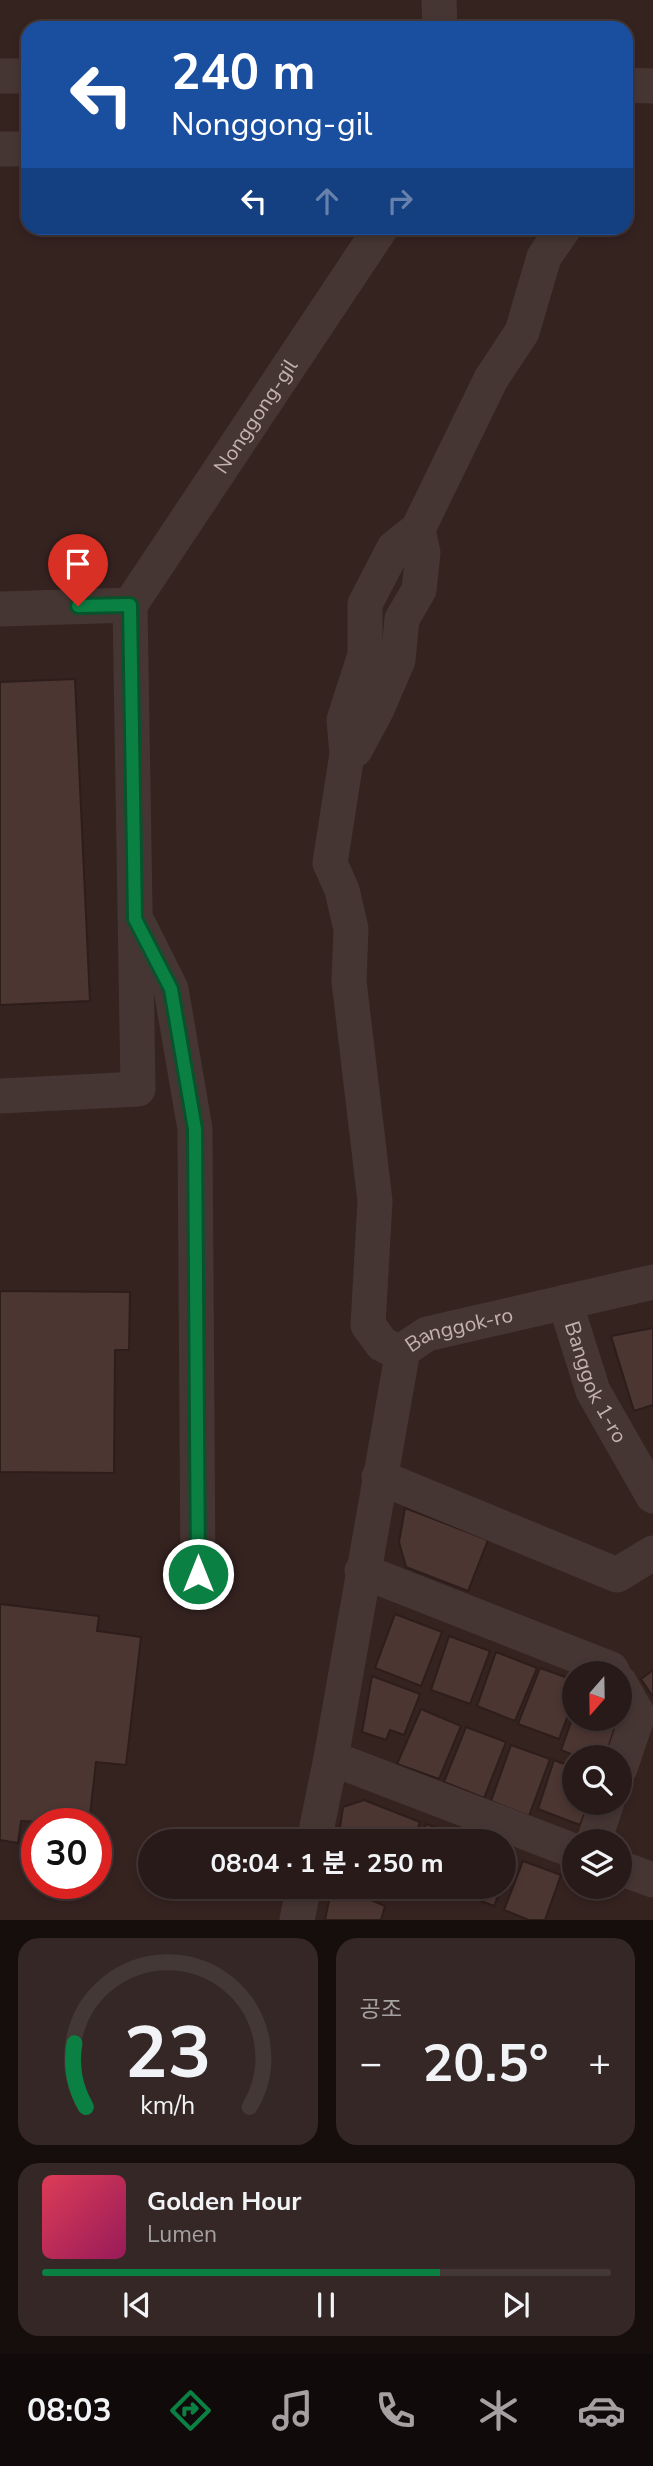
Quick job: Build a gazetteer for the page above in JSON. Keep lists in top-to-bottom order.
{
  "streets": {
    "street": ["Nonggong-gil", "Banggok-ro", "Banggok 1-ro"]
  },
  "crossings": [
    ["Banggok-ro", "Banggok 1-ro"]
  ],
  "north": "bottom",
  "page": {
    "turn": ["240 m", "Nonggong-gil"],
    "limit": "30",
    "trip": "08:04 · 1 분 · 250 m",
    "tile": "공조",
    "heat": ["−", "20.5°", "+"],
    "song": ["Golden Hour", "Lumen"],
    "tabs": "08:03",
    "gauge": ["23", "km/h"]
  }
}
